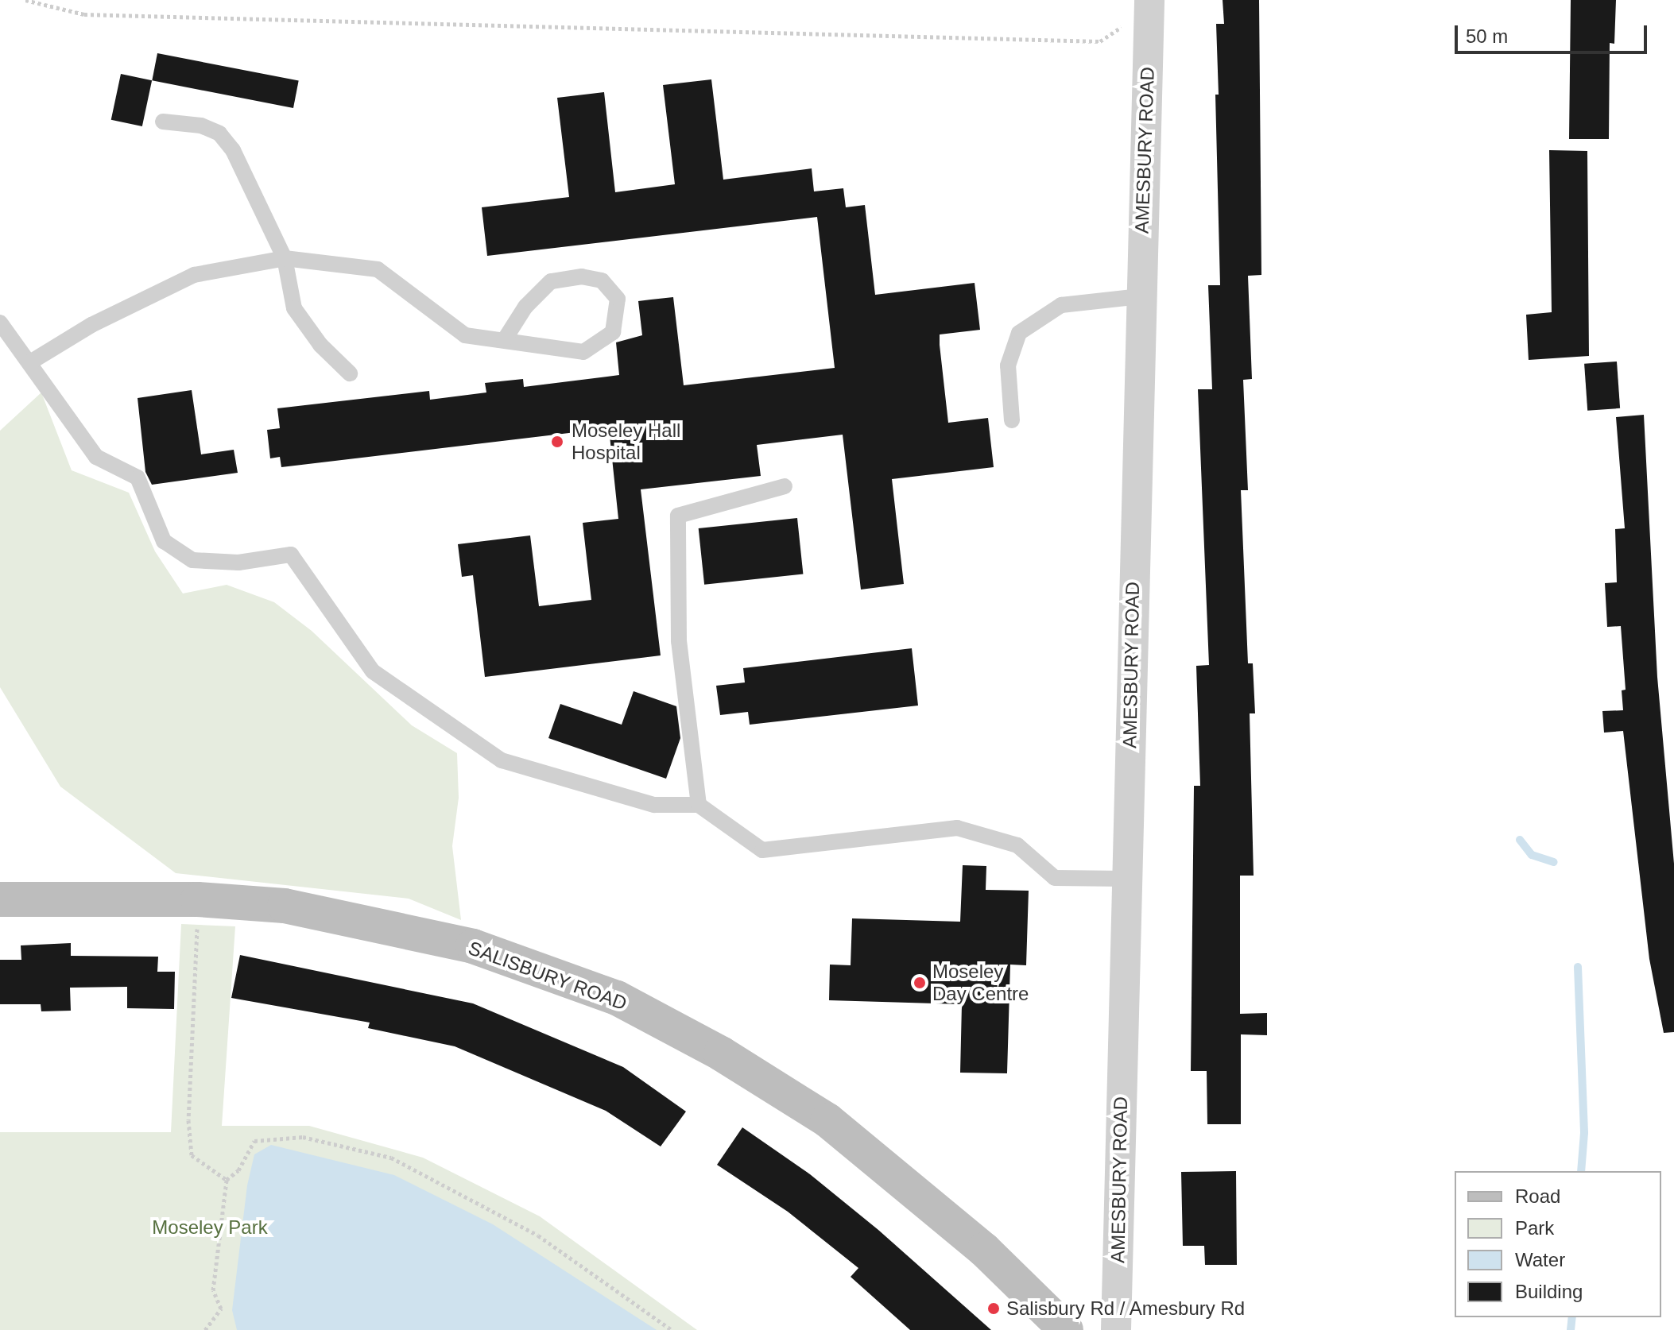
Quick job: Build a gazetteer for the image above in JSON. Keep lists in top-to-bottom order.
{
  "streets": {
    "main road": ["SALISBURY ROAD"],
    "street": ["AMESBURY ROAD"]
  },
  "parks": ["Moseley Park"],
  "places": ["Moseley Hall Hospital", "Moseley Day Centre", "Salisbury Rd / Amesbury Rd"],
  "legend": [
    "Road",
    "Park",
    "Water",
    "Building"
  ],
  "scale_bar": "50 m"
}
